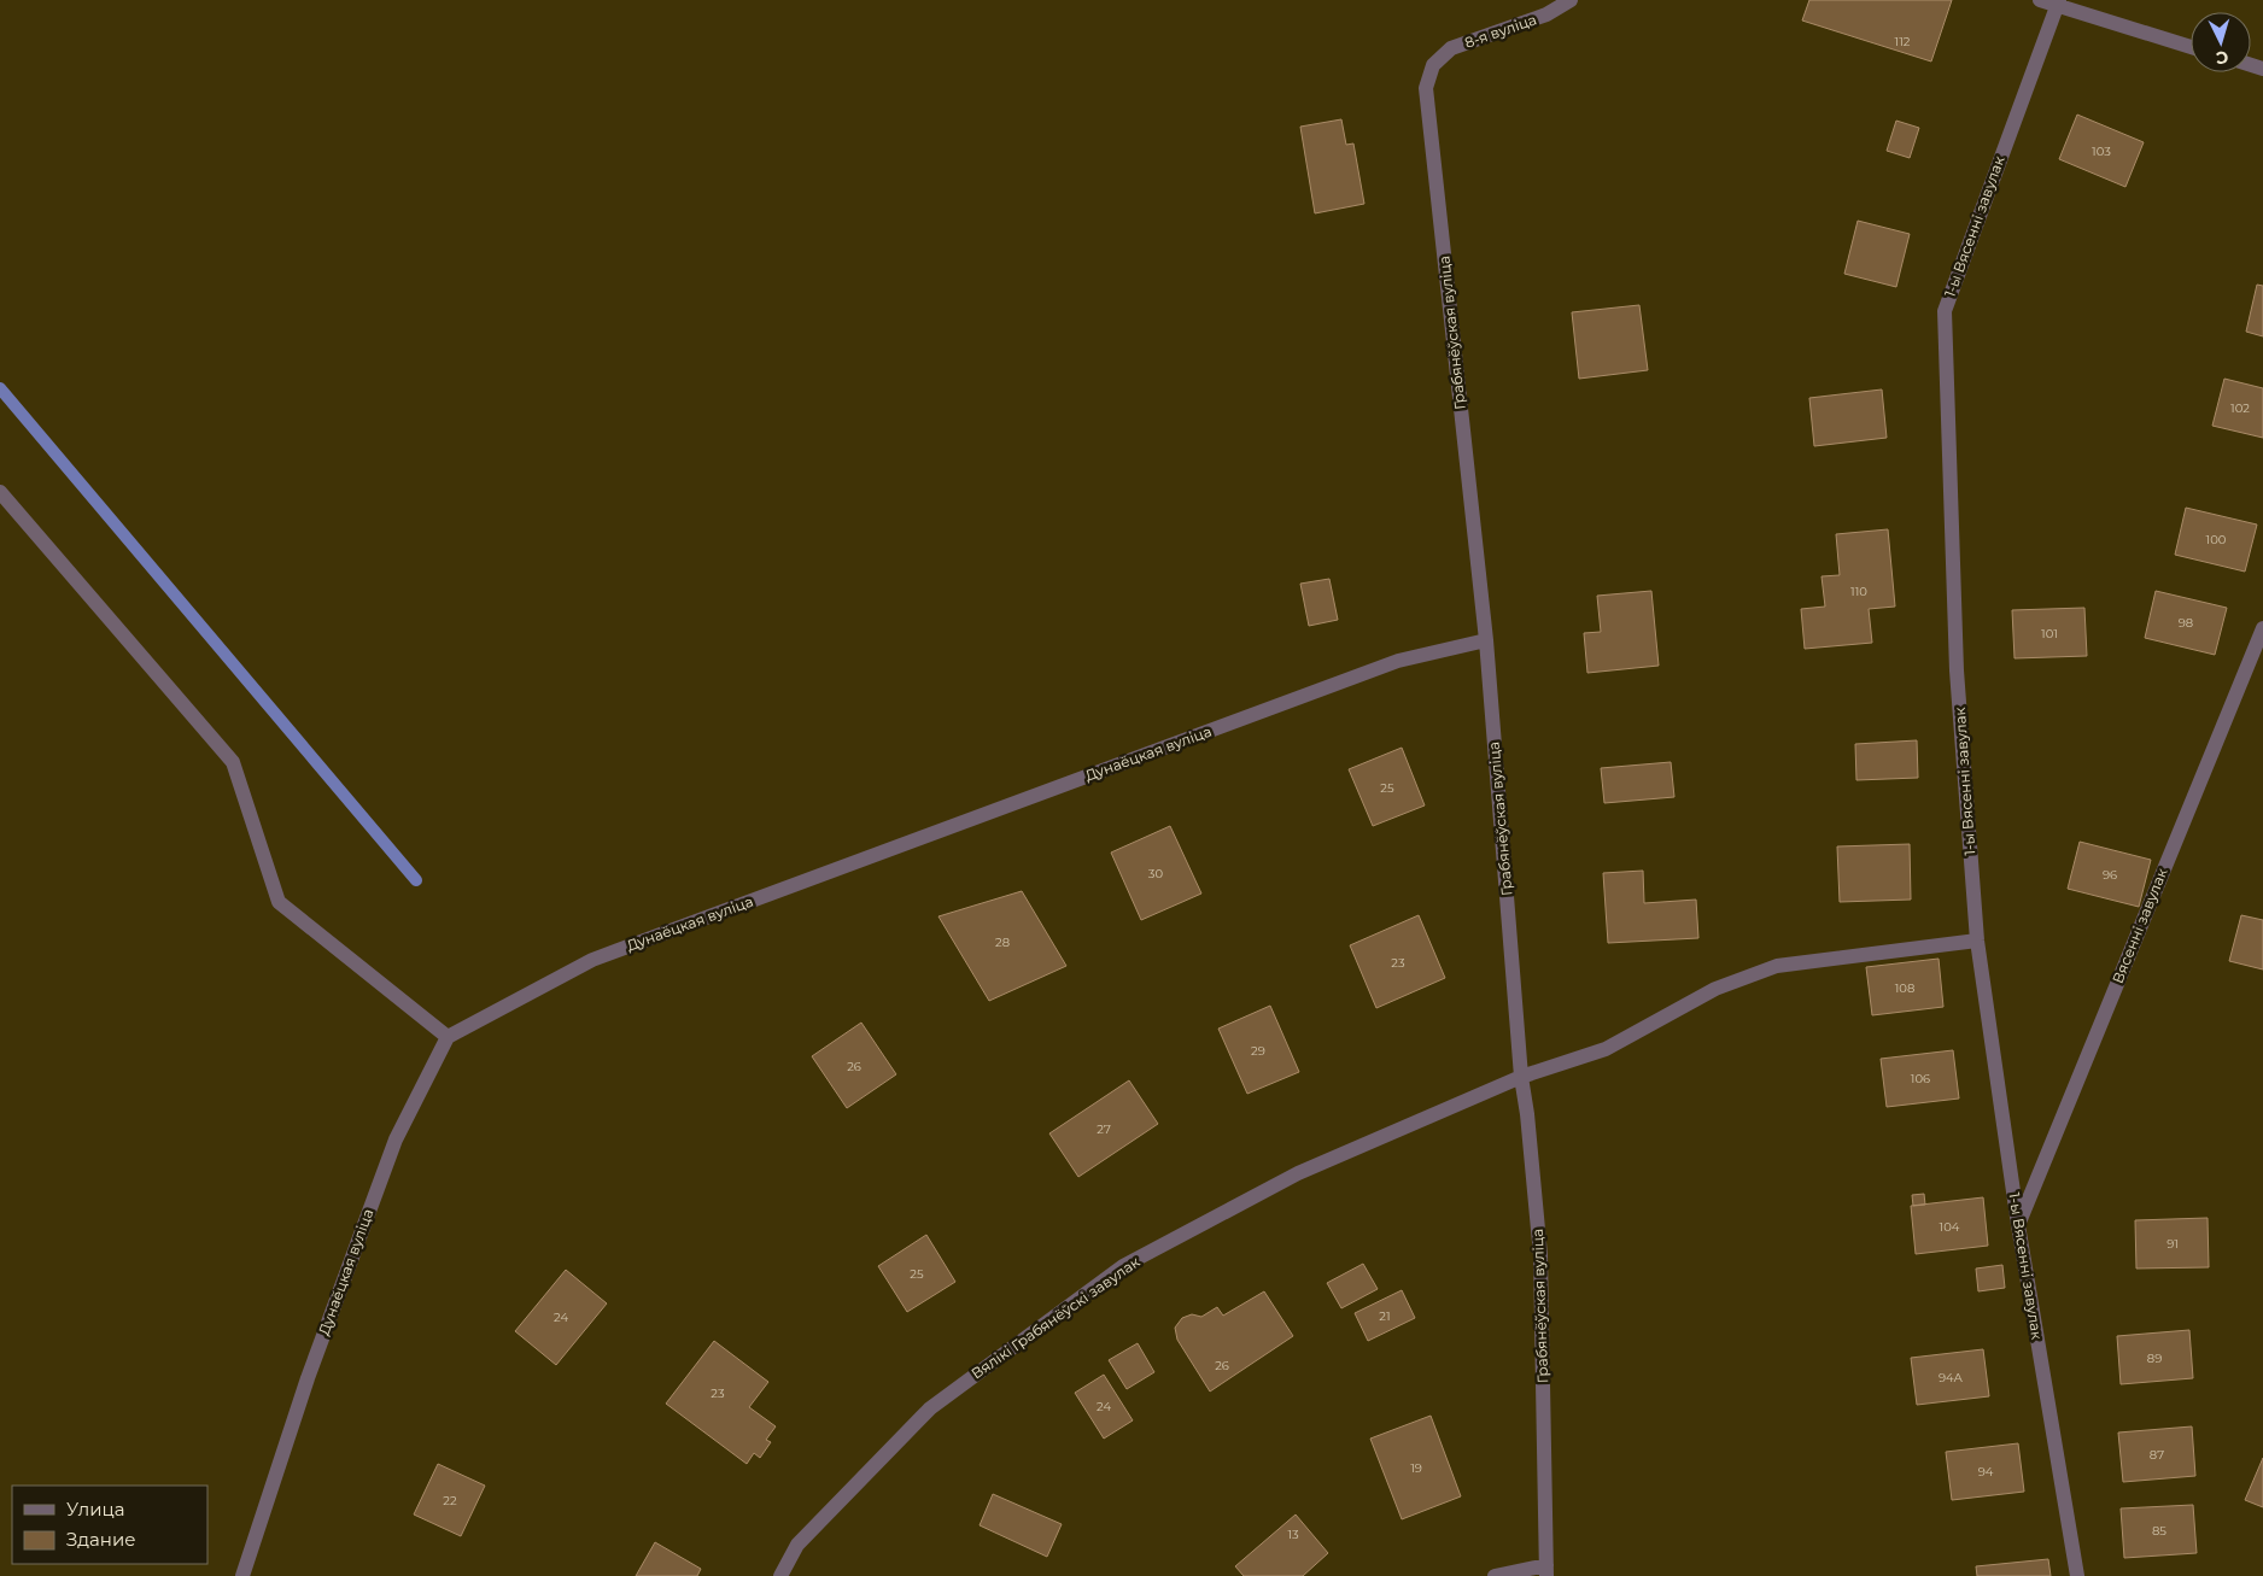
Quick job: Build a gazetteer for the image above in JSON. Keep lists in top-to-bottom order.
{
  "streets": {
    "street": [
      "8-я вуліца",
      "1-ы Вясенні завулак",
      "Грабянёўская вуліца",
      "Дунаёцкая вуліца",
      "Вясенні завулак",
      "Вялікі Грабянёўскі завулак"
    ]
  },
  "crossings": [
    ["8-я вуліца", "Грабянёўская вуліца"],
    ["1-ы Вясенні завулак", "Вясенні завулак"],
    ["1-ы Вясенні завулак", "Вялікі Грабянёўскі завулак"],
    ["Грабянёўская вуліца", "Дунаёцкая вуліца"],
    ["Грабянёўская вуліца", "Вялікі Грабянёўскі завулак"]
  ],
  "house_numbers": [
    "112",
    "103",
    "102",
    "100",
    "110",
    "98",
    "101",
    "25",
    "30",
    "96",
    "28",
    "23",
    "108",
    "29",
    "26",
    "106",
    "27",
    "104",
    "91",
    "25",
    "21",
    "24",
    "89",
    "26",
    "94А",
    "23",
    "24",
    "87",
    "19",
    "94",
    "22",
    "85",
    "13"
  ],
  "legend": ["Улица", "Здание"],
  "north": "bottom"
}
